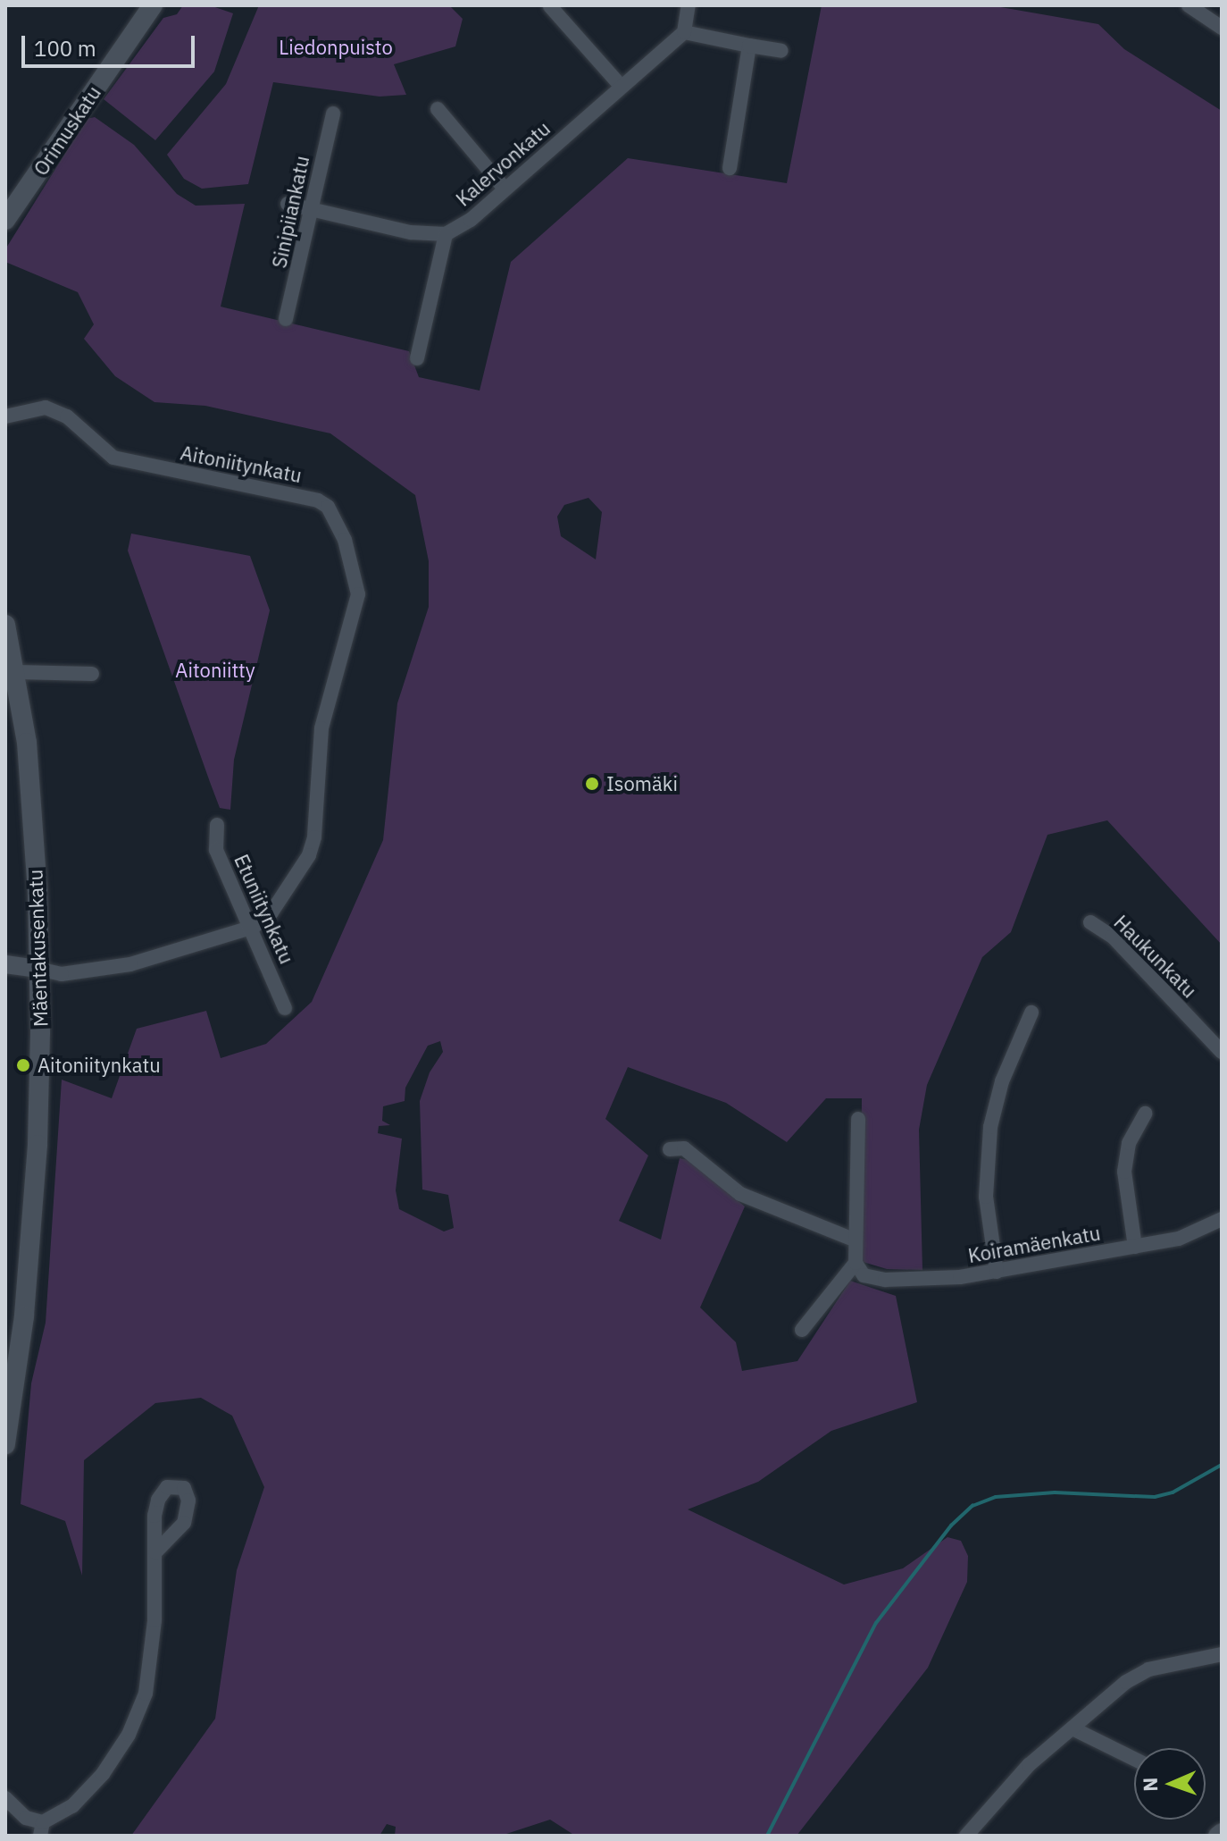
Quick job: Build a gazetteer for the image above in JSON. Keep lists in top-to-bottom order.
{
  "streets": {
    "main road": ["Orimuskatu", "Mäentakusenkatu"],
    "street": [
      "Kalervonkatu",
      "Sinipiiankatu",
      "Aitoniitynkatu",
      "Etuniitynkatu",
      "Haukunkatu",
      "Koiramäenkatu"
    ]
  },
  "crossings": [
    ["Aitoniitynkatu", "Etuniitynkatu"],
    ["Aitoniitynkatu", "Mäentakusenkatu"]
  ],
  "parks": ["Liedonpuisto", "Aitoniitty"],
  "places": ["Isomäki", "Aitoniitynkatu"],
  "scale_bar": "100 m",
  "north": "left"
}
